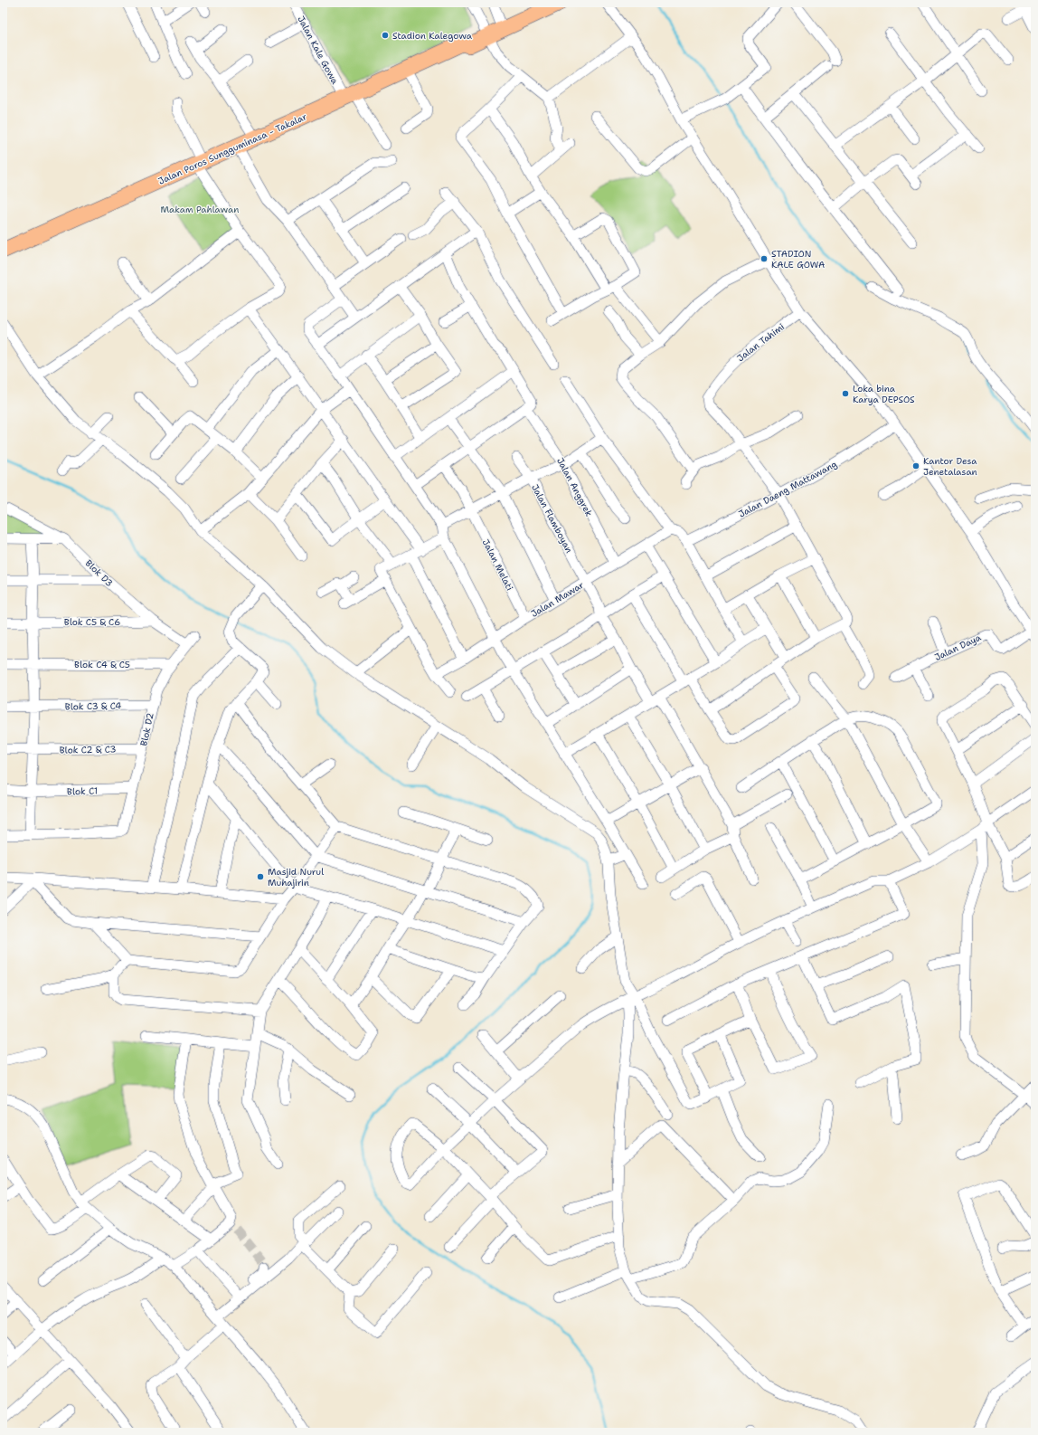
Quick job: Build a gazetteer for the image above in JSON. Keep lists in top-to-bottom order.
{
  "streets": {
    "highway": ["Jalan Poros Sungguminasa - Takalar"],
    "street": [
      "Jalan Kale Gowa",
      "Jalan Tahimi",
      "Jalan Anggrek",
      "Jalan Daeng Mattawang",
      "Jalan Flamboyan",
      "Jalan Melati",
      "Blok D3",
      "Jalan Mawar",
      "Blok C5 & C6",
      "Jalan Daya",
      "Blok C4 & C5",
      "Blok C3 & C4",
      "Blok D2",
      "Blok C2 & C3",
      "Blok C1"
    ]
  },
  "crossings": [
    ["Jalan Kale Gowa", "Jalan Poros Sungguminasa - Takalar"],
    ["Jalan Tahimi", "Jalan Daeng Mattawang"],
    ["Jalan Anggrek", "Jalan Mawar"],
    ["Jalan Flamboyan", "Jalan Mawar"],
    ["Jalan Melati", "Jalan Mawar"],
    ["Blok D3", "Blok C5 & C6"],
    ["Blok D3", "Blok D2"],
    ["Blok C4 & C5", "Blok D2"],
    ["Blok C3 & C4", "Blok D2"],
    ["Blok D2", "Blok C2 & C3"],
    ["Blok D2", "Blok C1"]
  ],
  "parks": ["Makam Pahlawan"],
  "places": [
    "Stadion Kalegowa",
    "STADION KALE GOWA",
    "Loka bina Karya DEPSOS",
    "Kantor Desa Jenetalasan",
    "Masjid Nurul Muhajirin"
  ]
}
